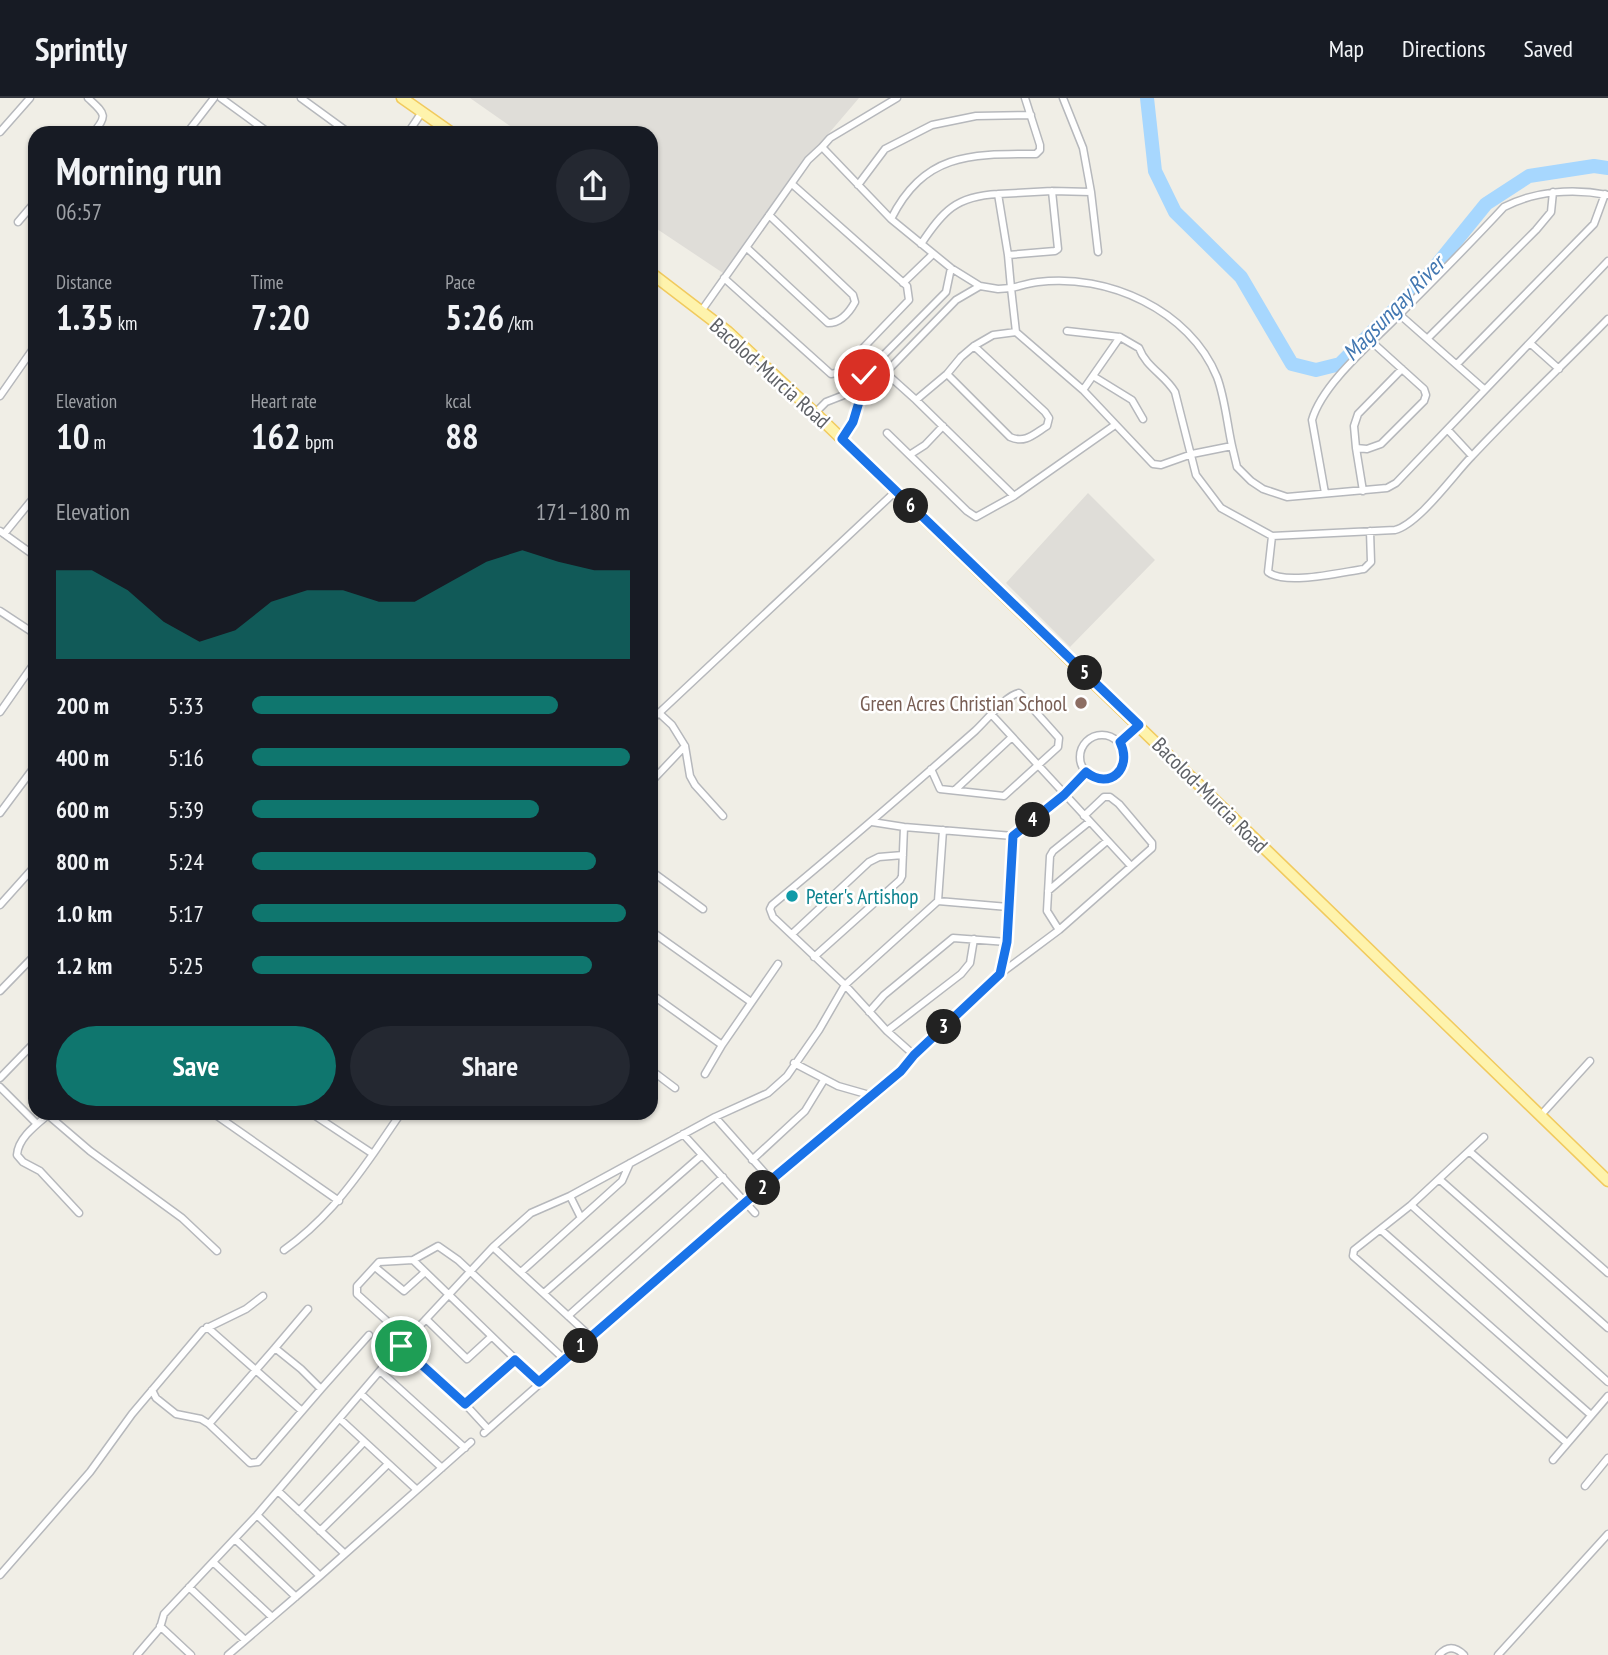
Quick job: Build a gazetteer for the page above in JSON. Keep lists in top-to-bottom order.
{
  "streets": {
    "main road": ["Bacolod-Murcia Road"]
  },
  "water": ["Magsungay River"],
  "places": ["Green Acres Christian School", "Peter's Artishop"],
  "page": {
    "header": "Sprintly",
    "nav": ["Map", "Directions", "Saved"],
    "heading": ["Morning run", "06:57"],
    "stats": [
      ["Distance", "1.35 km"],
      ["Time", "7:20"],
      ["Pace", "5:26 /km"],
      ["Elevation", "10 m"],
      ["Heart rate", "162 bpm"],
      ["kcal", "88"]
    ],
    "chart": ["Elevation", "171–180 m"],
    "pins": [
      "6",
      "5",
      "4",
      "3",
      "2",
      "1"
    ],
    "list": [
      {
        "name": "200 m",
        "note": "5:33"
      },
      {
        "name": "400 m",
        "note": "5:16"
      },
      {
        "name": "600 m",
        "note": "5:39"
      },
      {
        "name": "800 m",
        "note": "5:24"
      },
      {
        "name": "1.0 km",
        "note": "5:17"
      },
      {
        "name": "1.2 km",
        "note": "5:25"
      }
    ],
    "buttons": ["Save", "Share"]
  }
}
